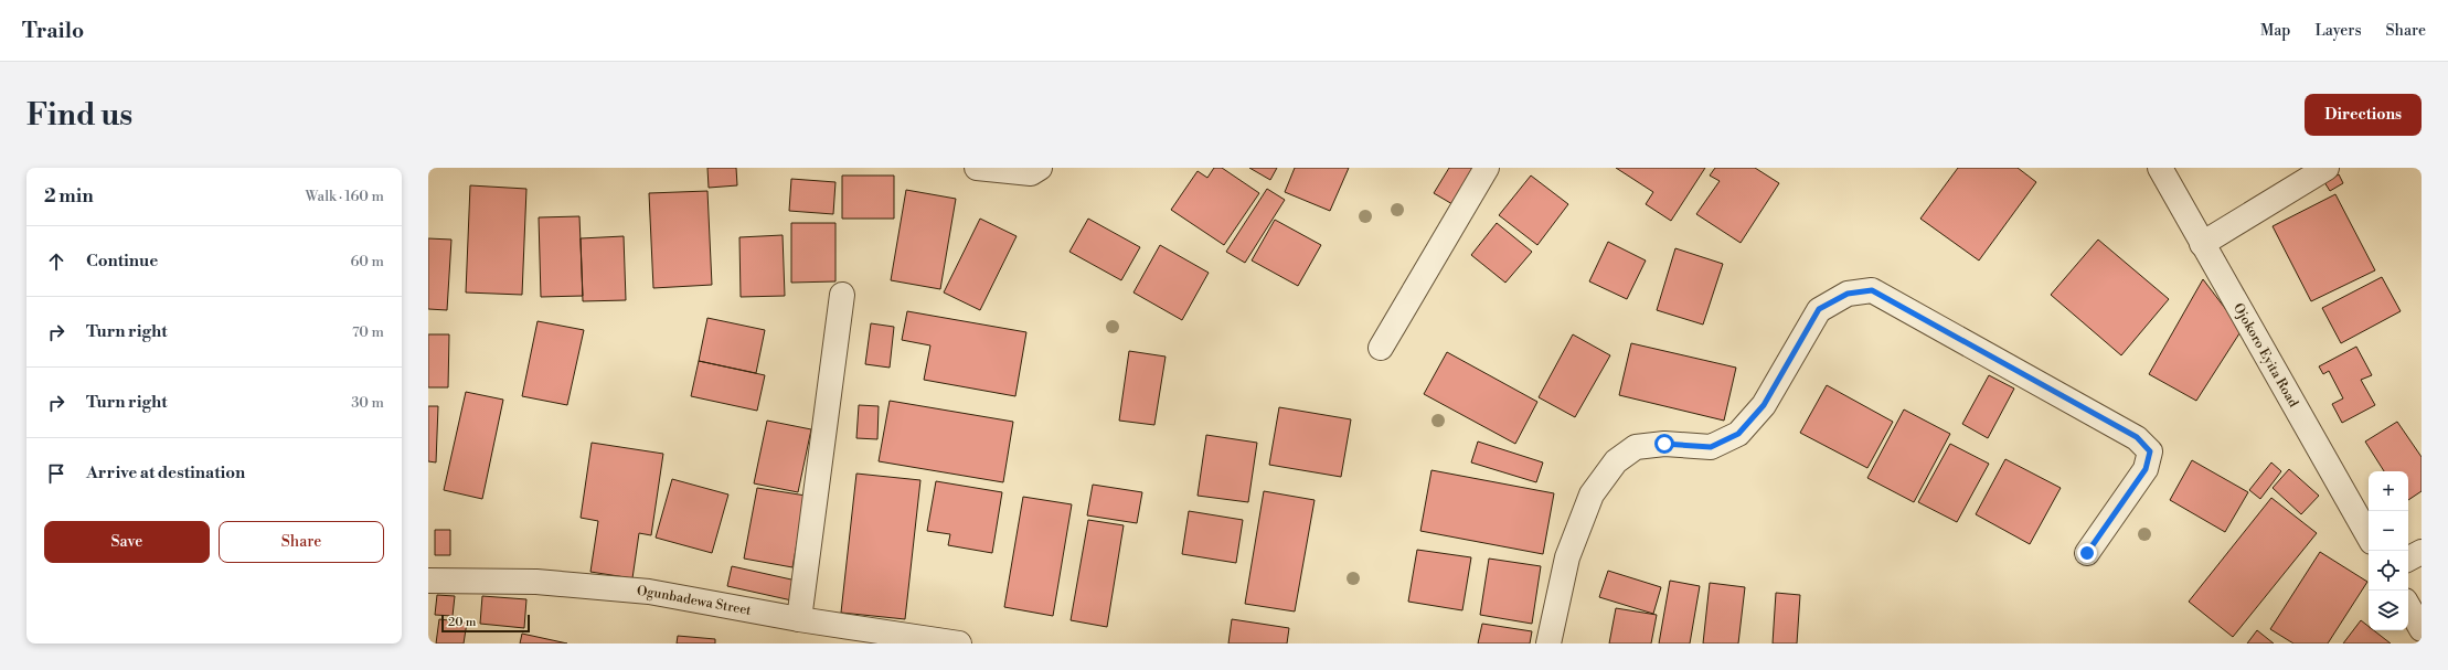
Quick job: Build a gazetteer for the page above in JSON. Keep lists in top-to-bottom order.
{
  "streets": {
    "street": ["Ojokoro Eyita Road", "Ogunbadewa Street"]
  },
  "scale_bar": "20 m",
  "page": {
    "header": "Trailo",
    "nav": ["Map", "Layers", "Share"],
    "buttons": [
      "Directions",
      ["Save", "Share"]
    ],
    "title": "Find us",
    "heading": ["2 min", "Walk · 160 m"],
    "list": [
      ["Continue", "60 m"],
      ["Turn right", "70 m"],
      ["Turn right", "30 m"],
      "Arrive at destination"
    ],
    "map_buttons": ["+", "−"],
    "scale": "20 m"
  }
}
